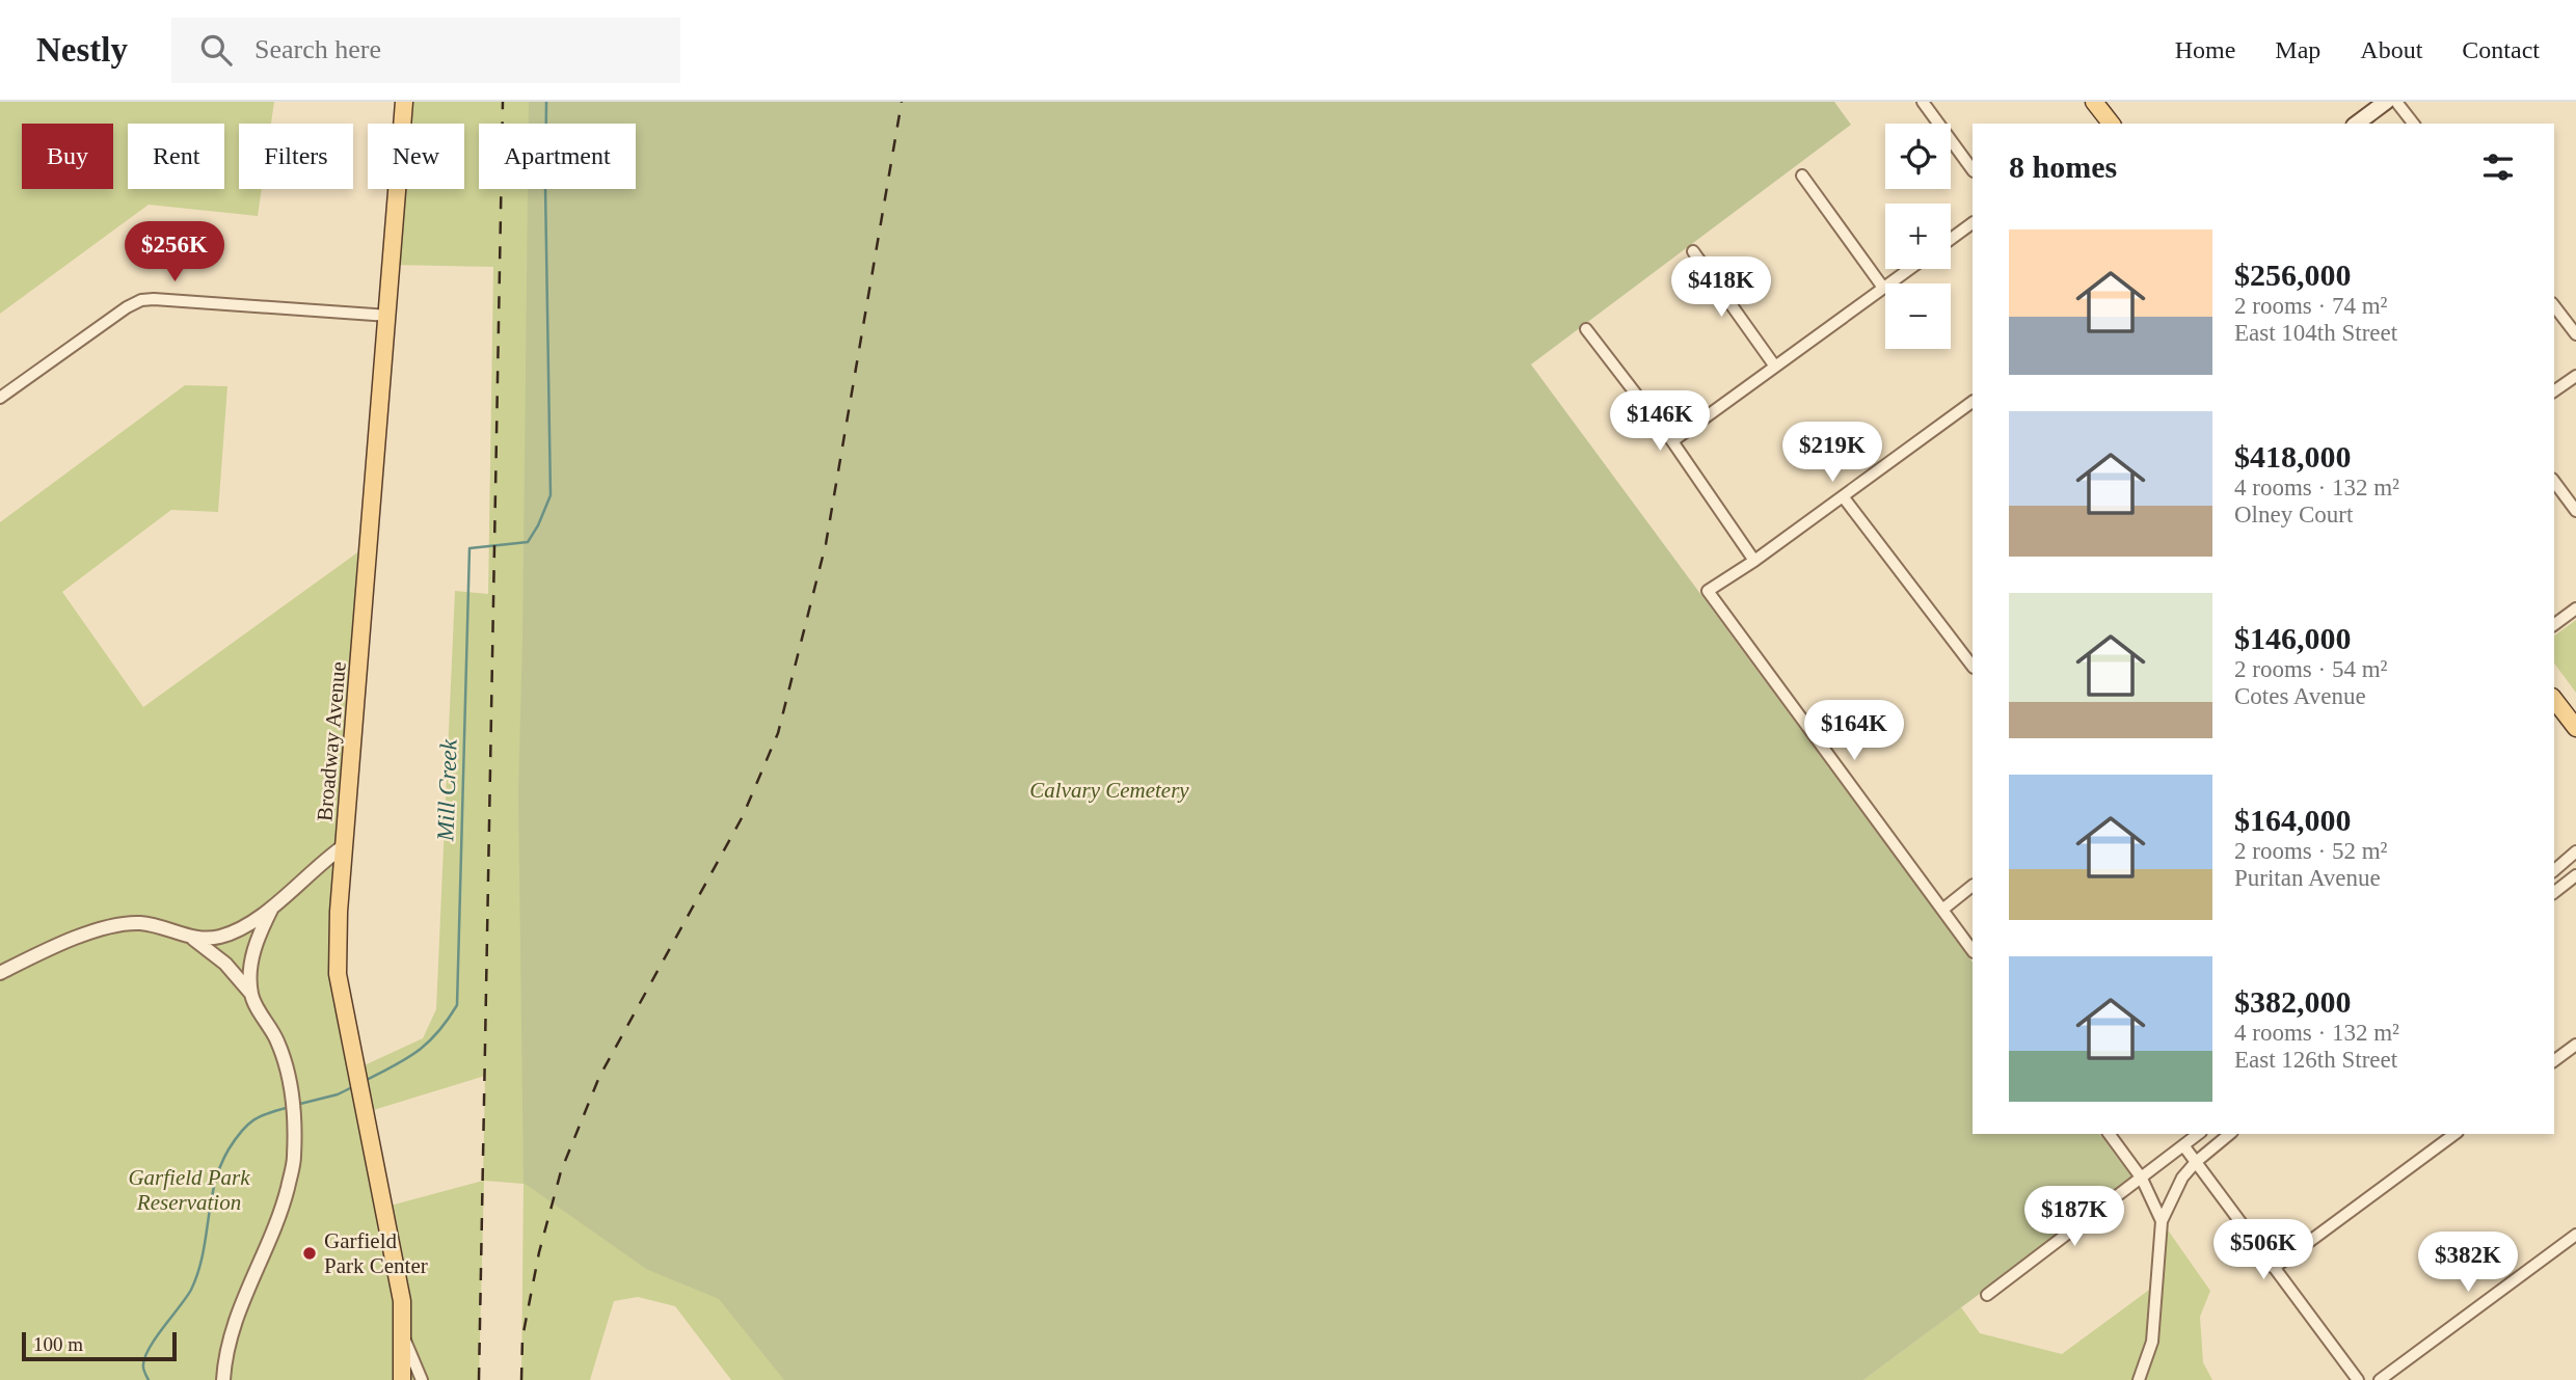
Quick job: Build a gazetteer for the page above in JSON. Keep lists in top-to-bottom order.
{
  "streets": {
    "main road": ["Broadway Avenue"]
  },
  "water": ["Mill Creek"],
  "parks": ["Calvary Cemetery", "Garfield Park Reservation"],
  "places": ["Garfield Park Center"],
  "scale_bar": "100 m",
  "page": {
    "header": "Nestly",
    "search": "Search here",
    "nav": [
      "Home",
      "Map",
      "About",
      "Contact"
    ],
    "map_buttons": ["+", "−"],
    "chip": [
      "Buy",
      "Rent",
      "Filters",
      "New",
      "Apartment"
    ],
    "heading": "8 homes",
    "list": [
      {
        "name": "$256,000",
        "note": "2 rooms · 74 m² · East 104th Street"
      },
      {
        "name": "$418,000",
        "note": "4 rooms · 132 m² · Olney Court"
      },
      {
        "name": "$146,000",
        "note": "2 rooms · 54 m² · Cotes Avenue"
      },
      {
        "name": "$164,000",
        "note": "2 rooms · 52 m² · Puritan Avenue"
      },
      {
        "name": "$382,000",
        "note": "4 rooms · 132 m² · East 126th Street"
      }
    ],
    "price": [
      "$256K",
      "$418K",
      "$146K",
      "$219K",
      "$164K",
      "$187K",
      "$506K",
      "$382K"
    ],
    "scale": "100 m"
  }
}
